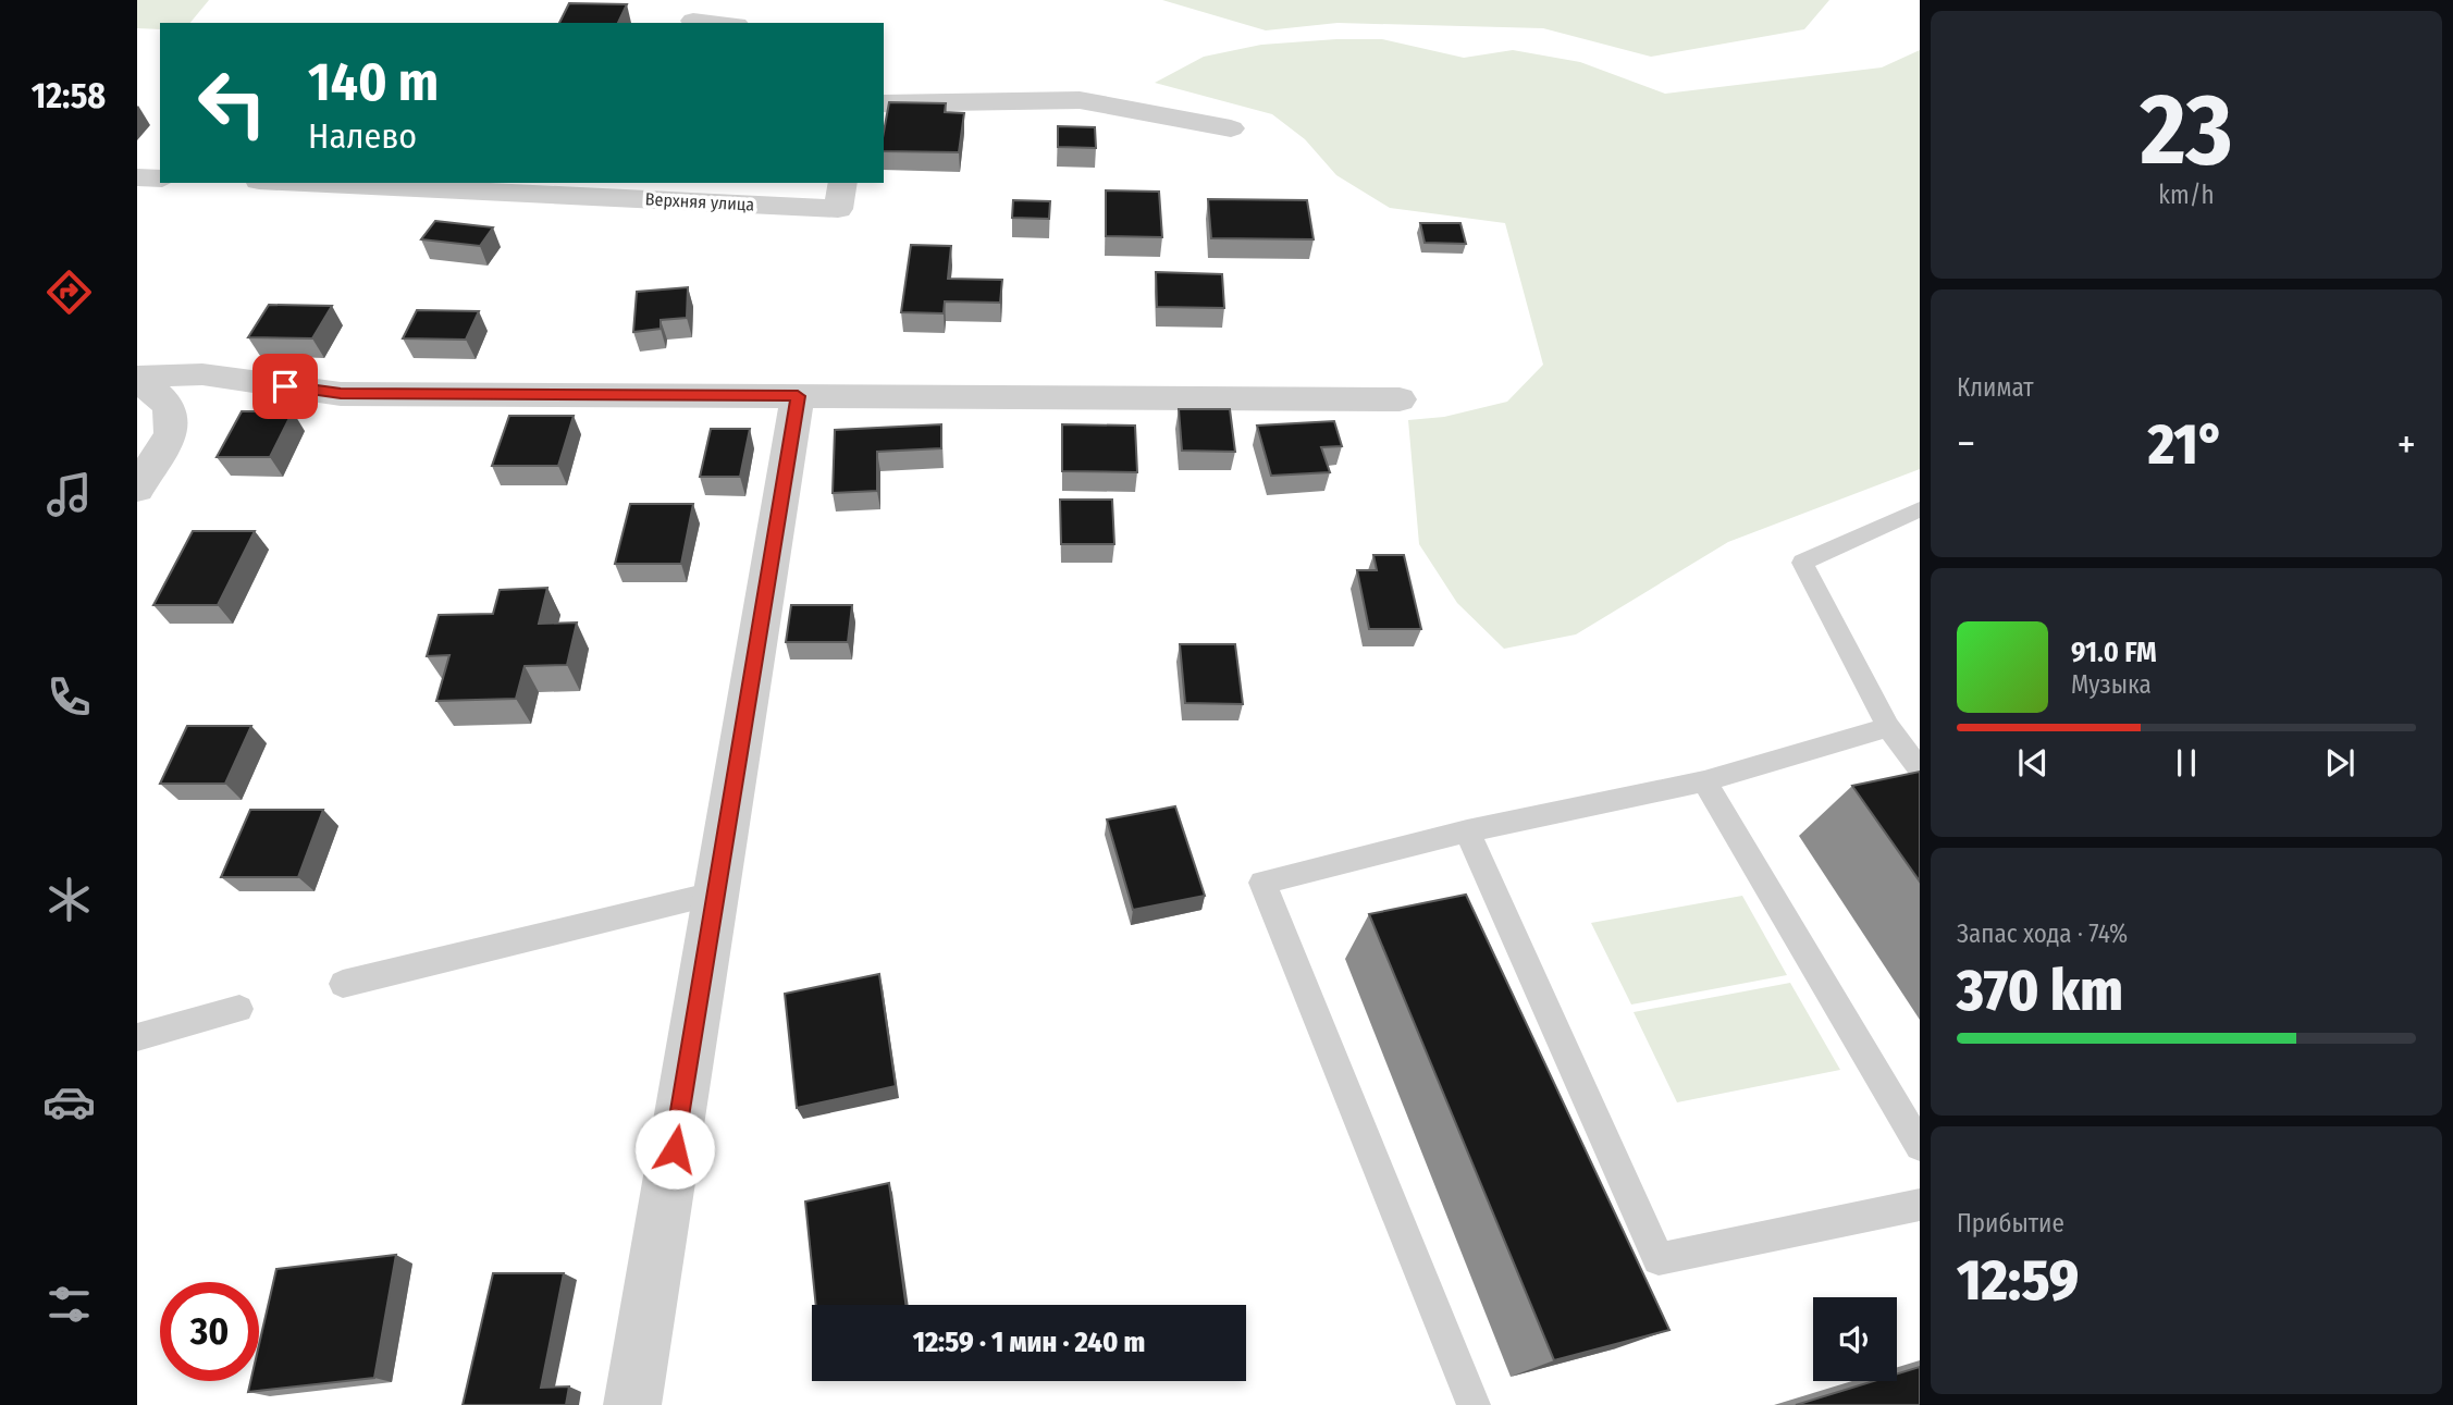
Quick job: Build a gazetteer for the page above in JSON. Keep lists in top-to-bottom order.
{
  "streets": {
    "street": ["Верхняя улица"]
  },
  "page": {
    "tabs": "12:58",
    "tile": [
      ["23", "km/h"],
      "Климат",
      ["Запас хода · 74%", "370 km"],
      ["Прибытие", "12:59"]
    ],
    "turn": ["140 m", "Налево"],
    "heat": ["−", "21°", "+"],
    "song": ["91.0 FM", "Музыка"],
    "limit": "30",
    "trip": "12:59 · 1 мин · 240 m"
  }
}
